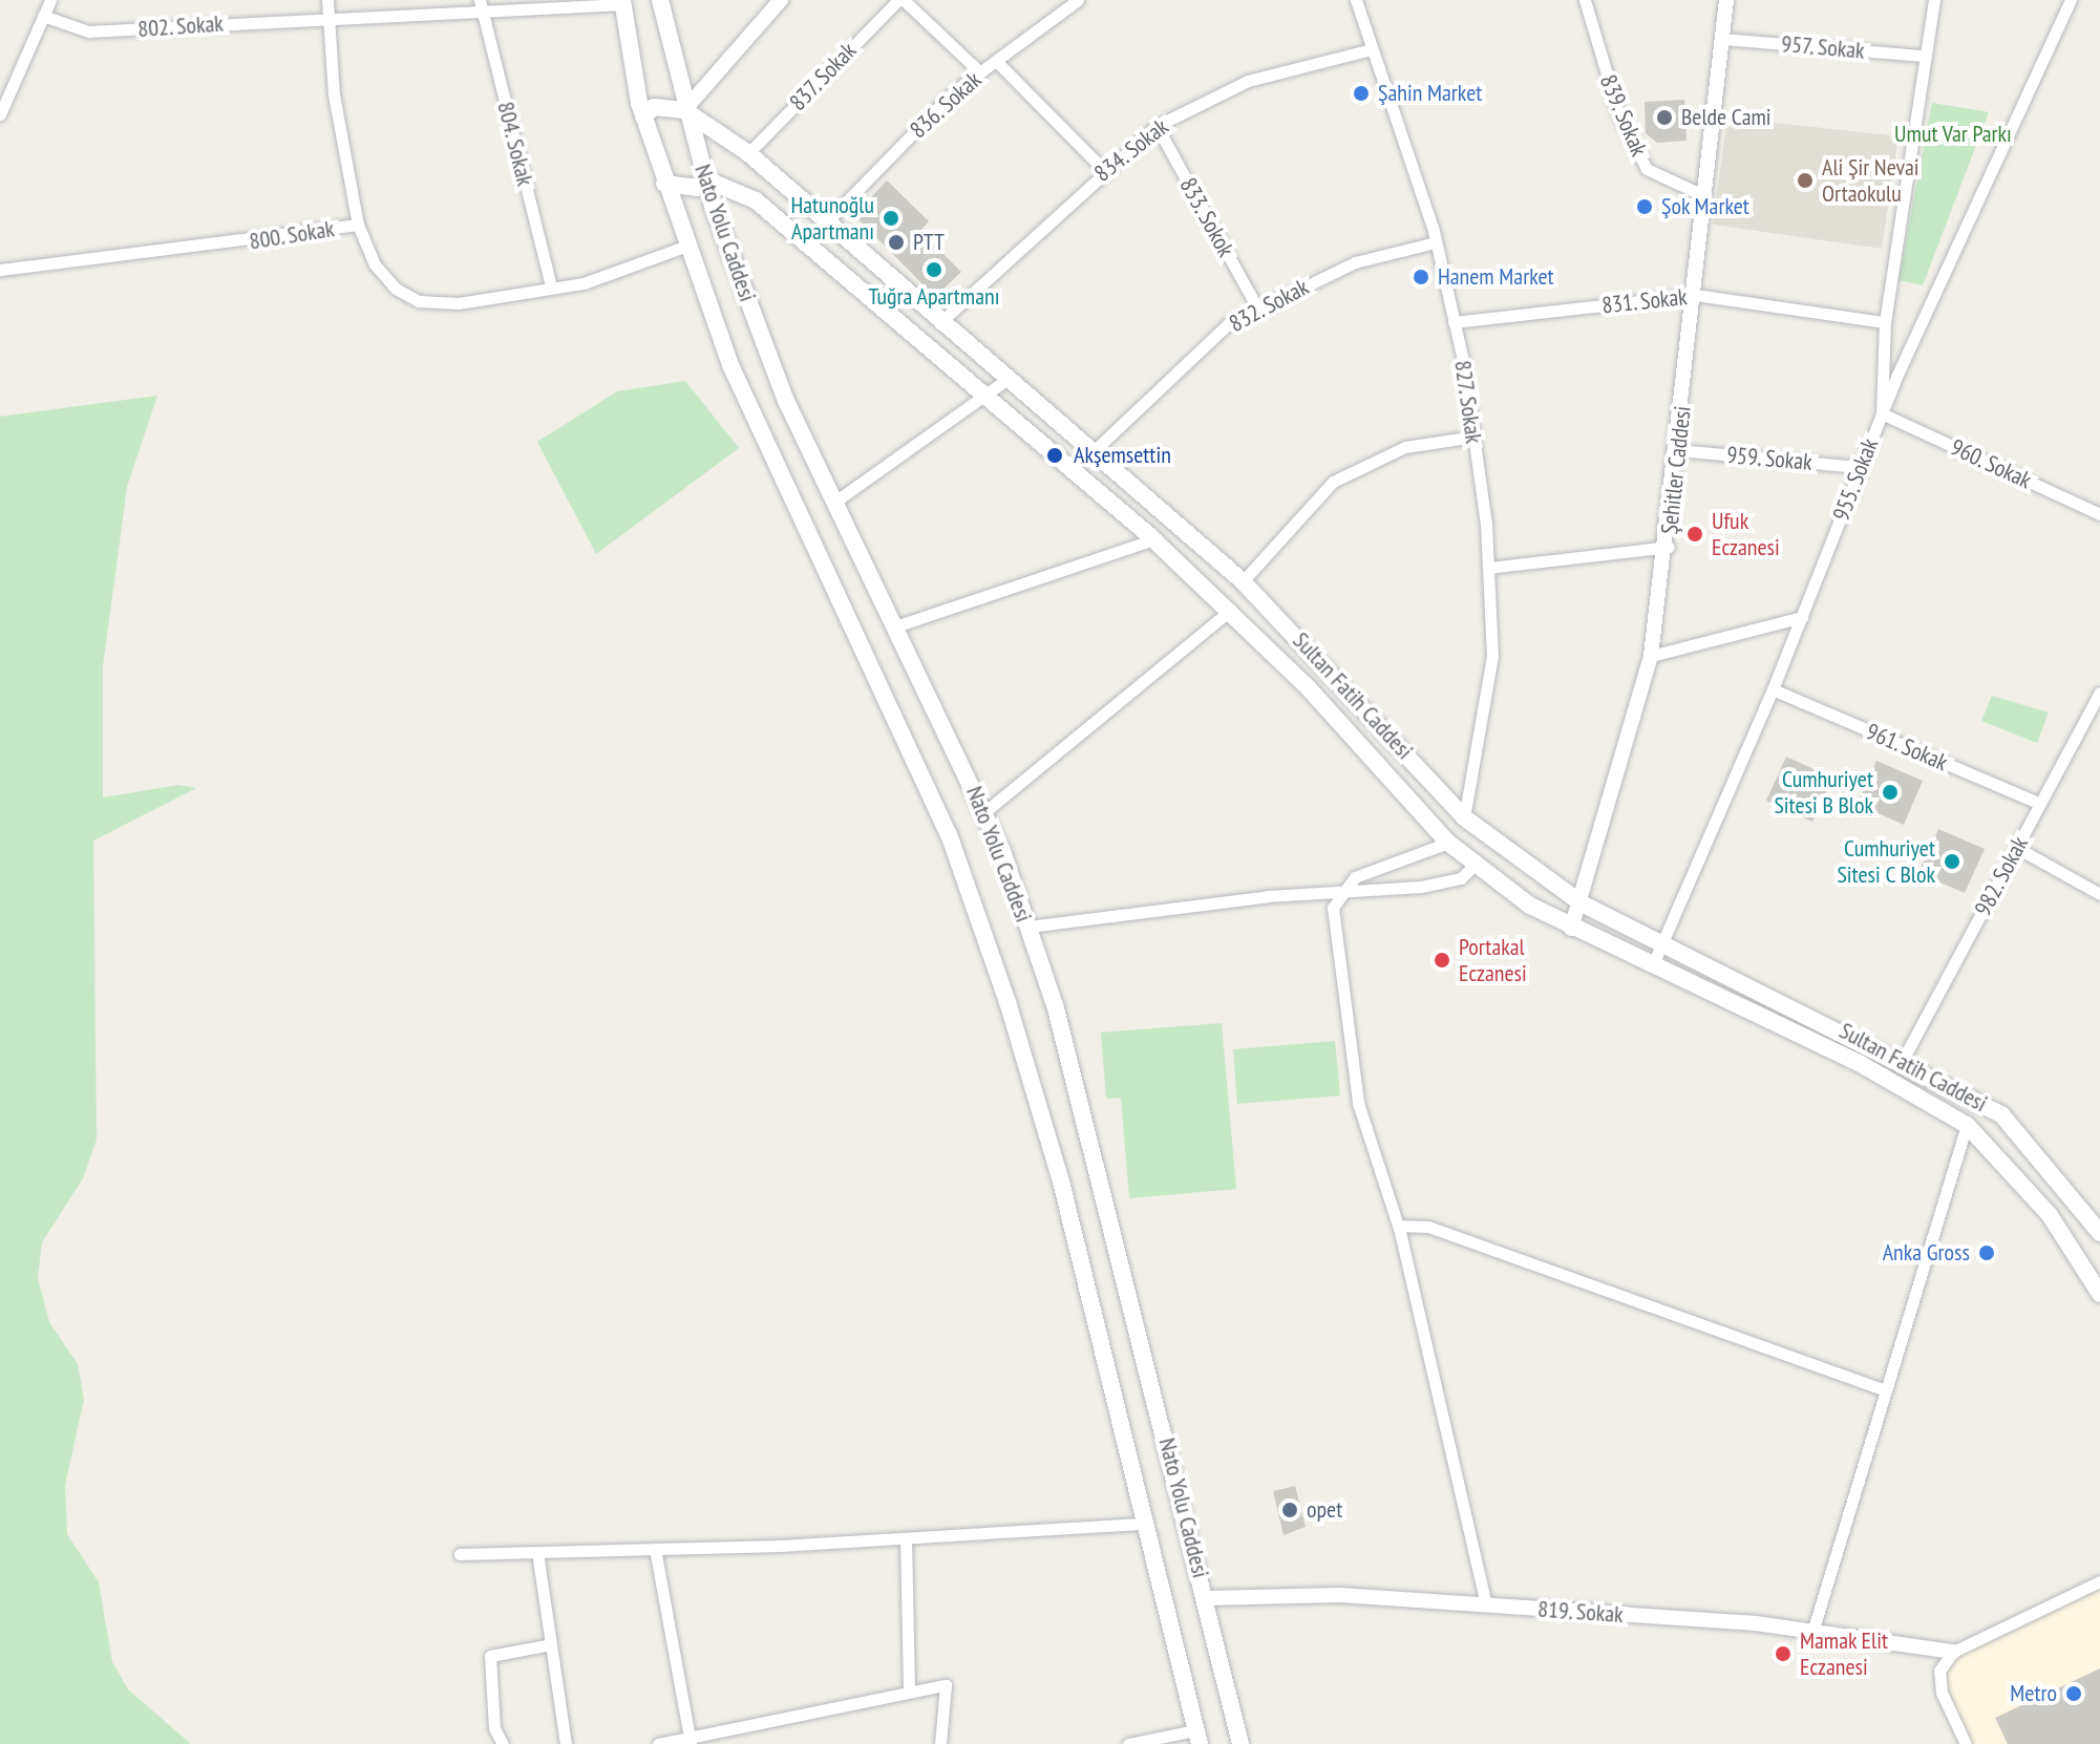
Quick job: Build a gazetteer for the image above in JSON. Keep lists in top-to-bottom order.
{
  "streets": {
    "main road": ["Nato Yolu Caddesi", "Sultan Fatih Caddesi"],
    "street": [
      "802. Sokak",
      "957. Sokak",
      "837. Sokak",
      "836. Sokak",
      "839. Sokak",
      "804. Sokak",
      "834. Sokak",
      "833. Sokok",
      "800. Sokak",
      "831. Sokak",
      "832. Sokak",
      "827. Sokak",
      "959. Sokak",
      "960. Sokak",
      "Şehitler Caddesi",
      "955. Sokak",
      "961. Sokak",
      "982. Sokak",
      "819. Sokak"
    ]
  },
  "crossings": [
    ["802. Sokak", "804. Sokak"],
    ["802. Sokak", "Nato Yolu Caddesi"],
    ["802. Sokak", "800. Sokak"],
    ["957. Sokak", "Şehitler Caddesi"],
    ["837. Sokak", "Sultan Fatih Caddesi"],
    ["836. Sokak", "Sultan Fatih Caddesi"],
    ["839. Sokak", "Şehitler Caddesi"],
    ["834. Sokak", "833. Sokok"],
    ["834. Sokak", "827. Sokak"],
    ["834. Sokak", "Sultan Fatih Caddesi"],
    ["833. Sokok", "832. Sokak"],
    ["Nato Yolu Caddesi", "Sultan Fatih Caddesi"],
    ["Nato Yolu Caddesi", "819. Sokak"],
    ["831. Sokak", "827. Sokak"],
    ["831. Sokak", "Şehitler Caddesi"],
    ["832. Sokak", "827. Sokak"],
    ["832. Sokak", "Sultan Fatih Caddesi"],
    ["827. Sokak", "Sultan Fatih Caddesi"],
    ["959. Sokak", "Şehitler Caddesi"],
    ["959. Sokak", "955. Sokak"],
    ["960. Sokak", "955. Sokak"],
    ["Şehitler Caddesi", "Sultan Fatih Caddesi"],
    ["955. Sokak", "Sultan Fatih Caddesi"],
    ["955. Sokak", "961. Sokak"],
    ["Sultan Fatih Caddesi", "982. Sokak"],
    ["961. Sokak", "982. Sokak"]
  ],
  "parks": ["Umut Var Parkı"],
  "places": [
    "Şahin Market",
    "Belde Cami",
    "Ali Şir Nevai Ortaokulu",
    "Şok Market",
    "Hatunoğlu Apartmanı",
    "PTT",
    "Tuğra Apartmanı",
    "Hanem Market",
    "Akşemsettin",
    "Ufuk Eczanesi",
    "Cumhuriyet Sitesi B Blok",
    "Cumhuriyet Sitesi C Blok",
    "Portakal Eczanesi",
    "Anka Gross",
    "opet",
    "Mamak Elit Eczanesi",
    "Metro"
  ]
}
